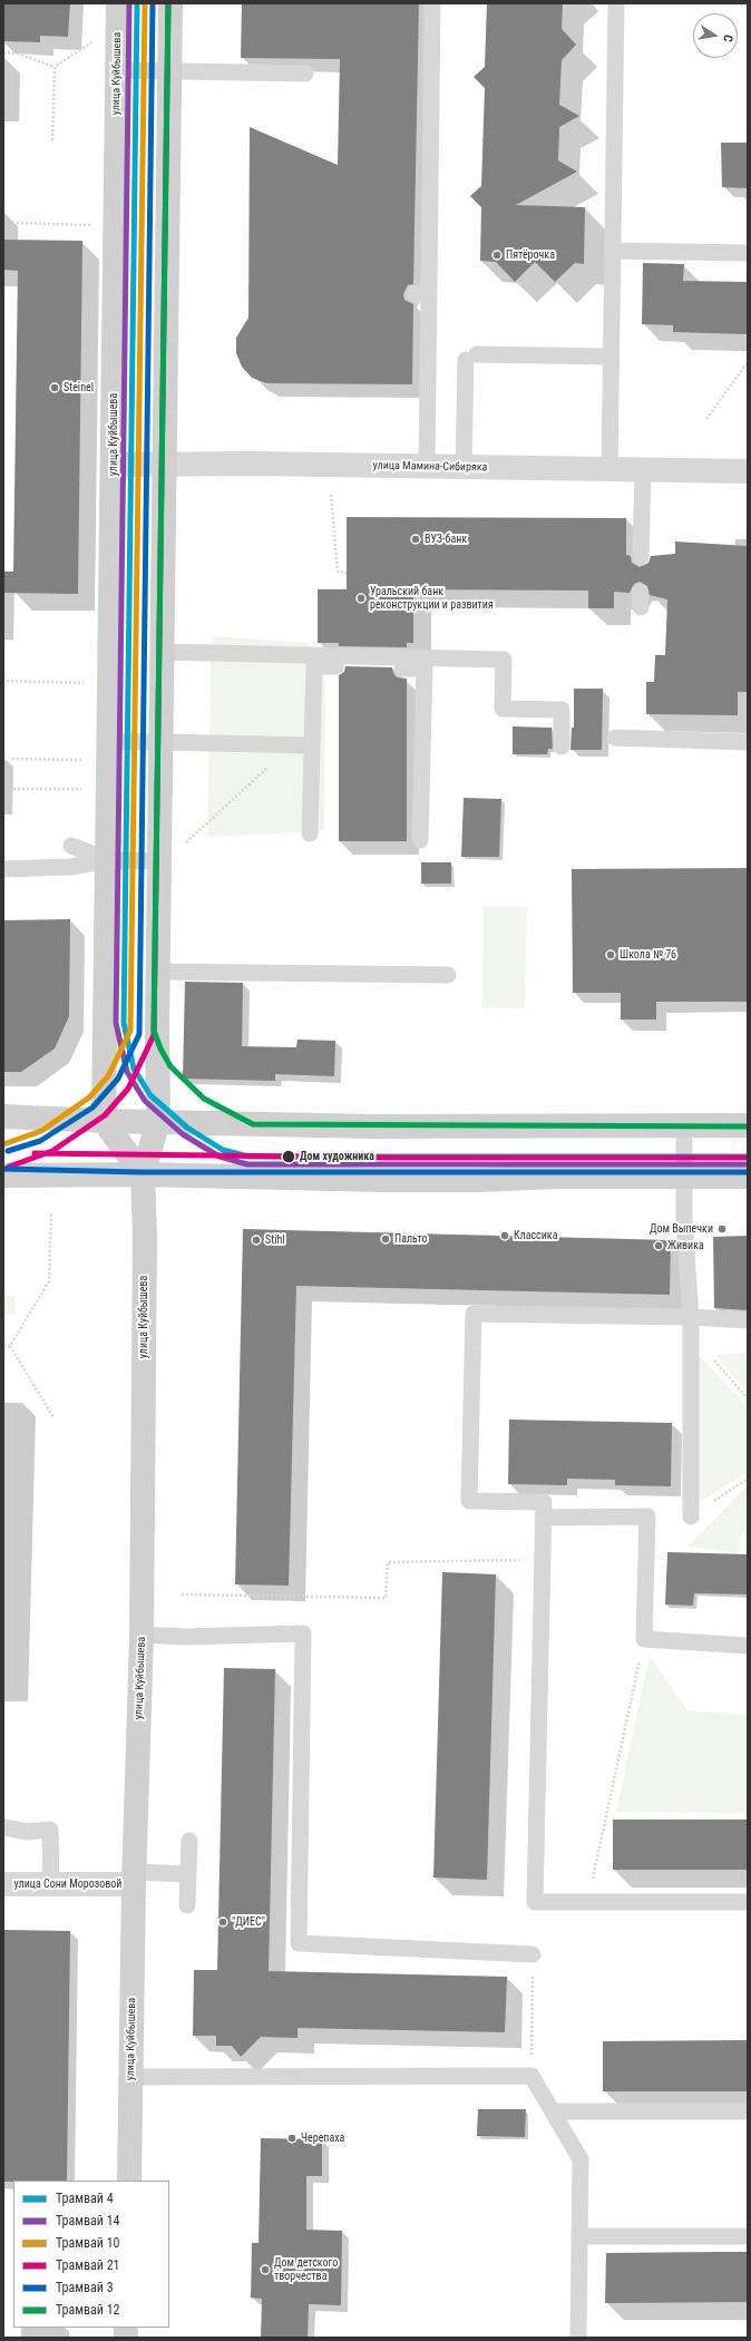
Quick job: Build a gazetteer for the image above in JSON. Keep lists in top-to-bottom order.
{
  "streets": {
    "main road": ["улица Куйбышева"],
    "street": ["улица Мамина-Сибиряка", "улица Сони Морозовой"]
  },
  "crossings": [
    ["улица Куйбышева", "улица Мамина-Сибиряка"],
    ["улица Куйбышева", "улица Сони Морозовой"]
  ],
  "places": [
    "Пятёрочка",
    "Steinel",
    "ВУЗ-банк",
    "Уральский банк реконструкции и развития",
    "Школа № 76",
    "Дом художника",
    "Дом Выпечки",
    "Классика",
    "Пальто",
    "Stihl",
    "Живика",
    "\"ДИЕС\"",
    "Черепаха",
    "Дом детского творчества"
  ],
  "lines": [
    "tram line 4",
    "tram line 14",
    "tram line 10",
    "tram line 21",
    "tram line 3",
    "tram line 12"
  ],
  "legend": [
    "Трамвай 4",
    "Трамвай 14",
    "Трамвай 10",
    "Трамвай 21",
    "Трамвай 3",
    "Трамвай 12"
  ],
  "north": "right"
}
